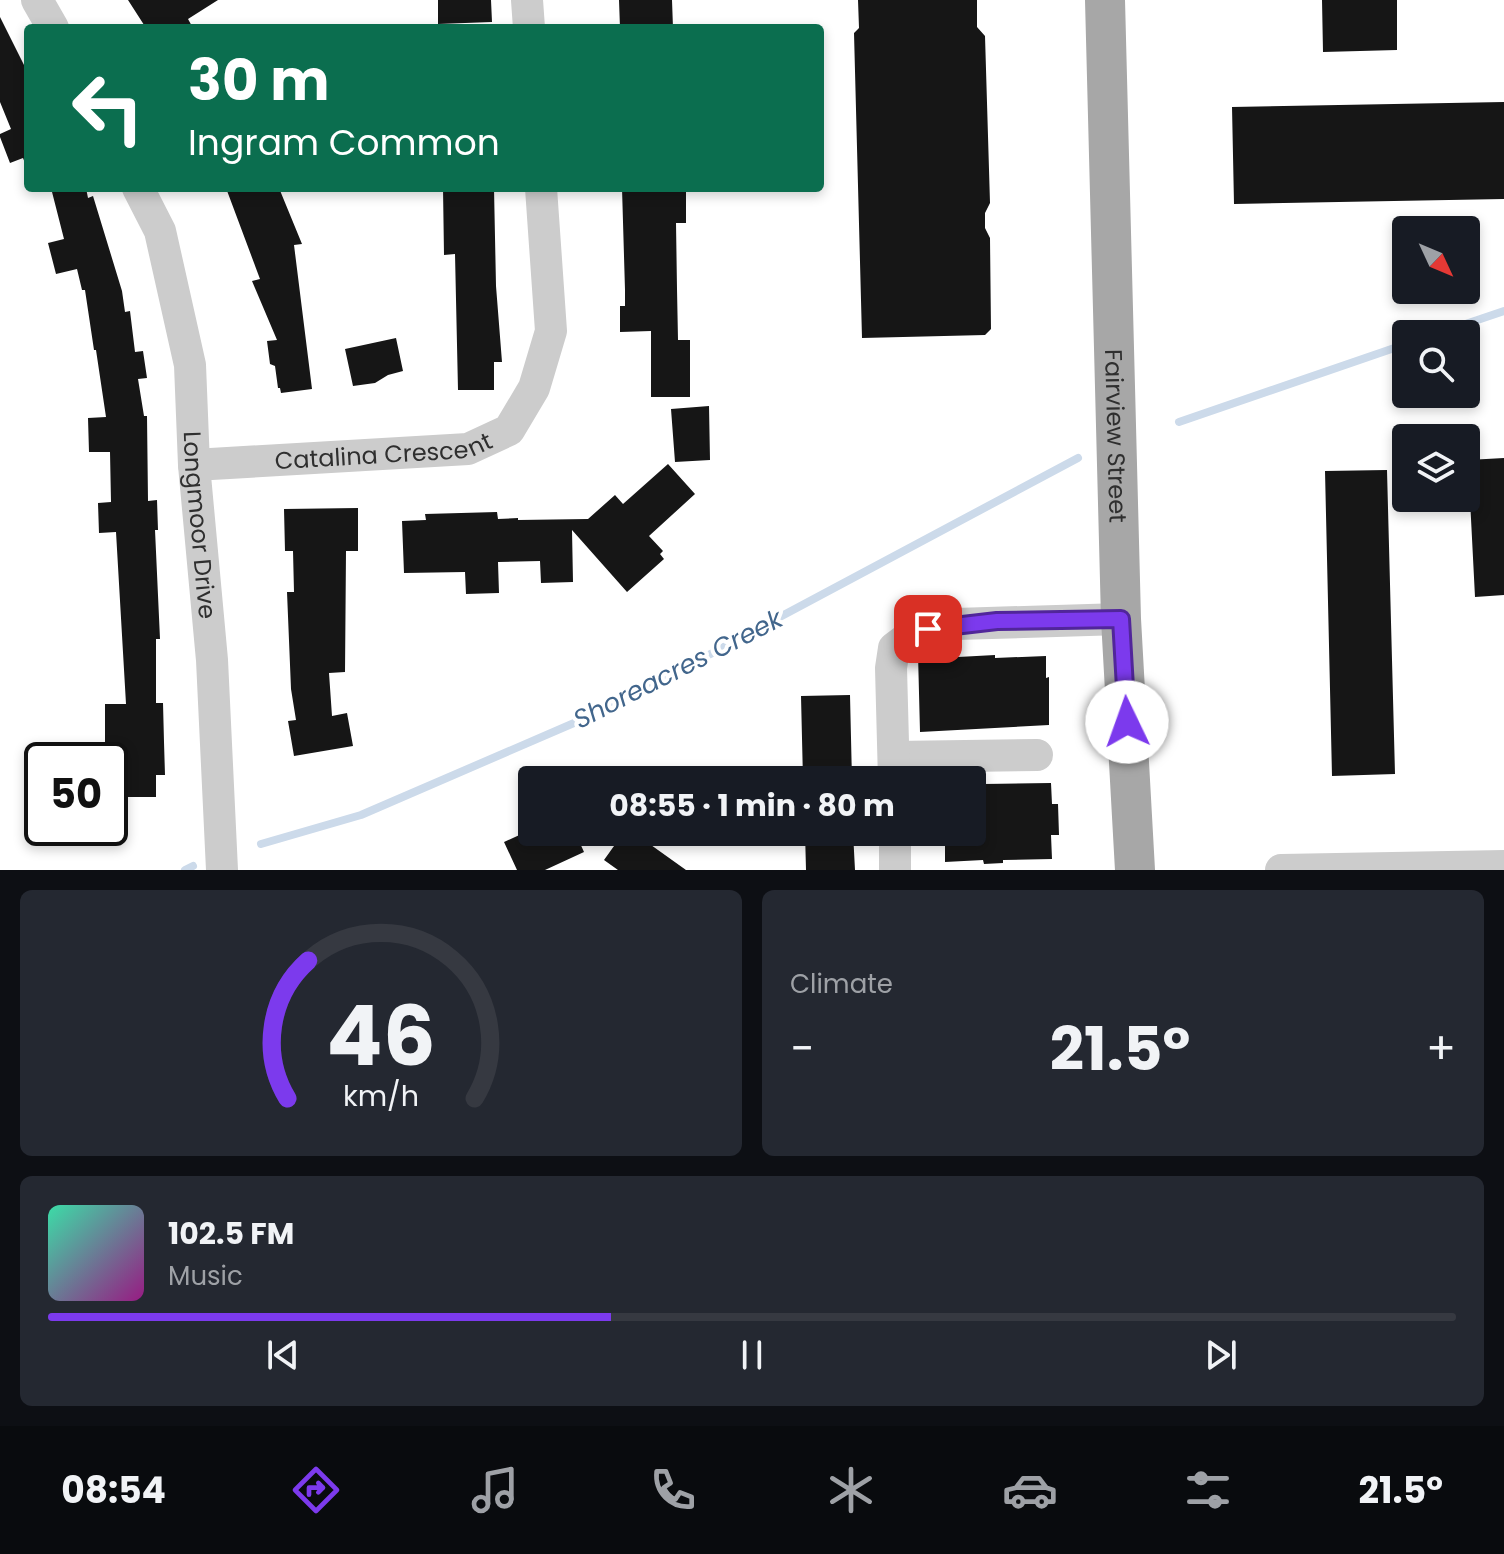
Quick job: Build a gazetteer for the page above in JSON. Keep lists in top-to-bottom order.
{
  "streets": {
    "main road": ["Fairview Street"],
    "street": ["Catalina Crescent", "Longmoor Drive"]
  },
  "crossings": [
    ["Catalina Crescent", "Longmoor Drive"]
  ],
  "water": ["Shoreacres Creek"],
  "north": "bottom right",
  "page": {
    "turn": ["30 m", "Ingram Common"],
    "limit": "50",
    "trip": "08:55 · 1 min · 80 m",
    "tile": "Climate",
    "heat": ["−", "21.5°", "+"],
    "song": ["102.5 FM", "Music"],
    "tabs": ["08:54", "21.5°"],
    "gauge": ["46", "km/h"]
  }
}
